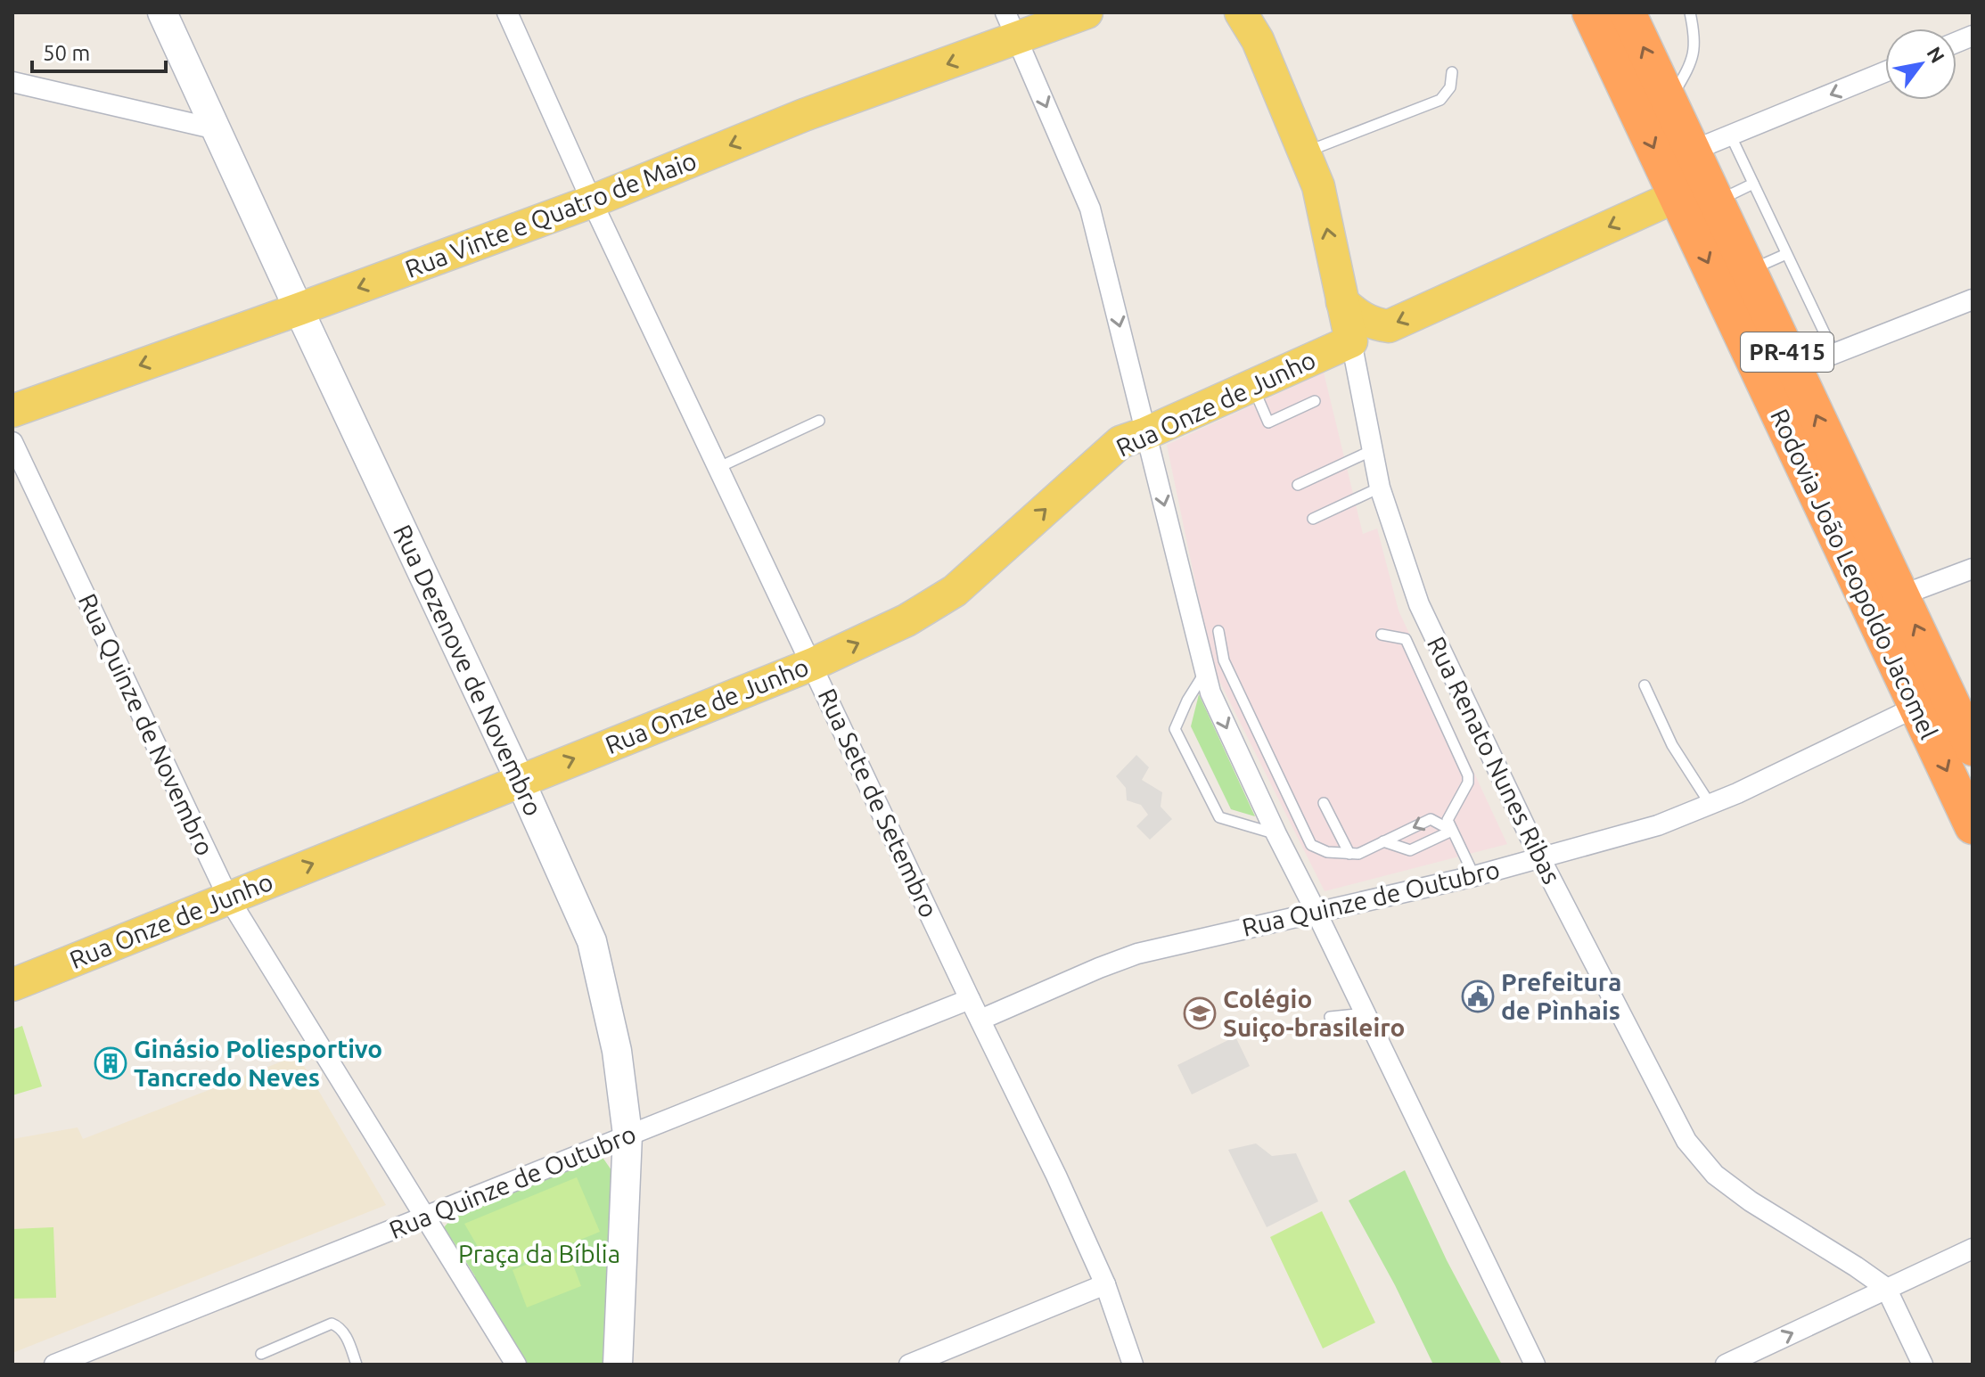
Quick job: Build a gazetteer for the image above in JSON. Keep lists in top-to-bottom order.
{
  "streets": {
    "highway": ["PR-415", "Rodovia João Leopoldo Jacomel"],
    "main road": ["Rua Vinte e Quatro de Maio", "Rua Onze de Junho", "Rua Renato Nunes Ribas"],
    "street": [
      "Rua Dezenove de Novembro",
      "Rua Quinze de Novembro",
      "Rua Sete de Setembro",
      "Rua Quinze de Outubro"
    ]
  },
  "crossings": [
    ["Rua Vinte e Quatro de Maio", "Rua Dezenove de Novembro"],
    ["Rua Vinte e Quatro de Maio", "Rua Sete de Setembro"],
    ["Rua Onze de Junho", "Rua Dezenove de Novembro"],
    ["Rua Onze de Junho", "Rua Quinze de Novembro"],
    ["Rua Onze de Junho", "Rua Renato Nunes Ribas"],
    ["Rua Onze de Junho", "Rua Sete de Setembro"],
    ["Rodovia João Leopoldo Jacomel", "Rua Quinze de Outubro"],
    ["Rua Dezenove de Novembro", "Rua Quinze de Outubro"],
    ["Rua Quinze de Novembro", "Rua Quinze de Outubro"],
    ["Rua Renato Nunes Ribas", "Rua Quinze de Outubro"],
    ["Rua Sete de Setembro", "Rua Quinze de Outubro"]
  ],
  "one_way": ["Rua Vinte e Quatro de Maio", "Rua Onze de Junho"],
  "parks": ["Praça da Bíblia"],
  "places": {
    "public building": ["Prefeitura de Pìnhais"],
    "school or university": ["Colégio Suiço-brasileiro"],
    "building": ["Ginásio Poliesportivo Tancredo Neves"]
  },
  "scale_bar": "50 m",
  "north": "top right"
}
